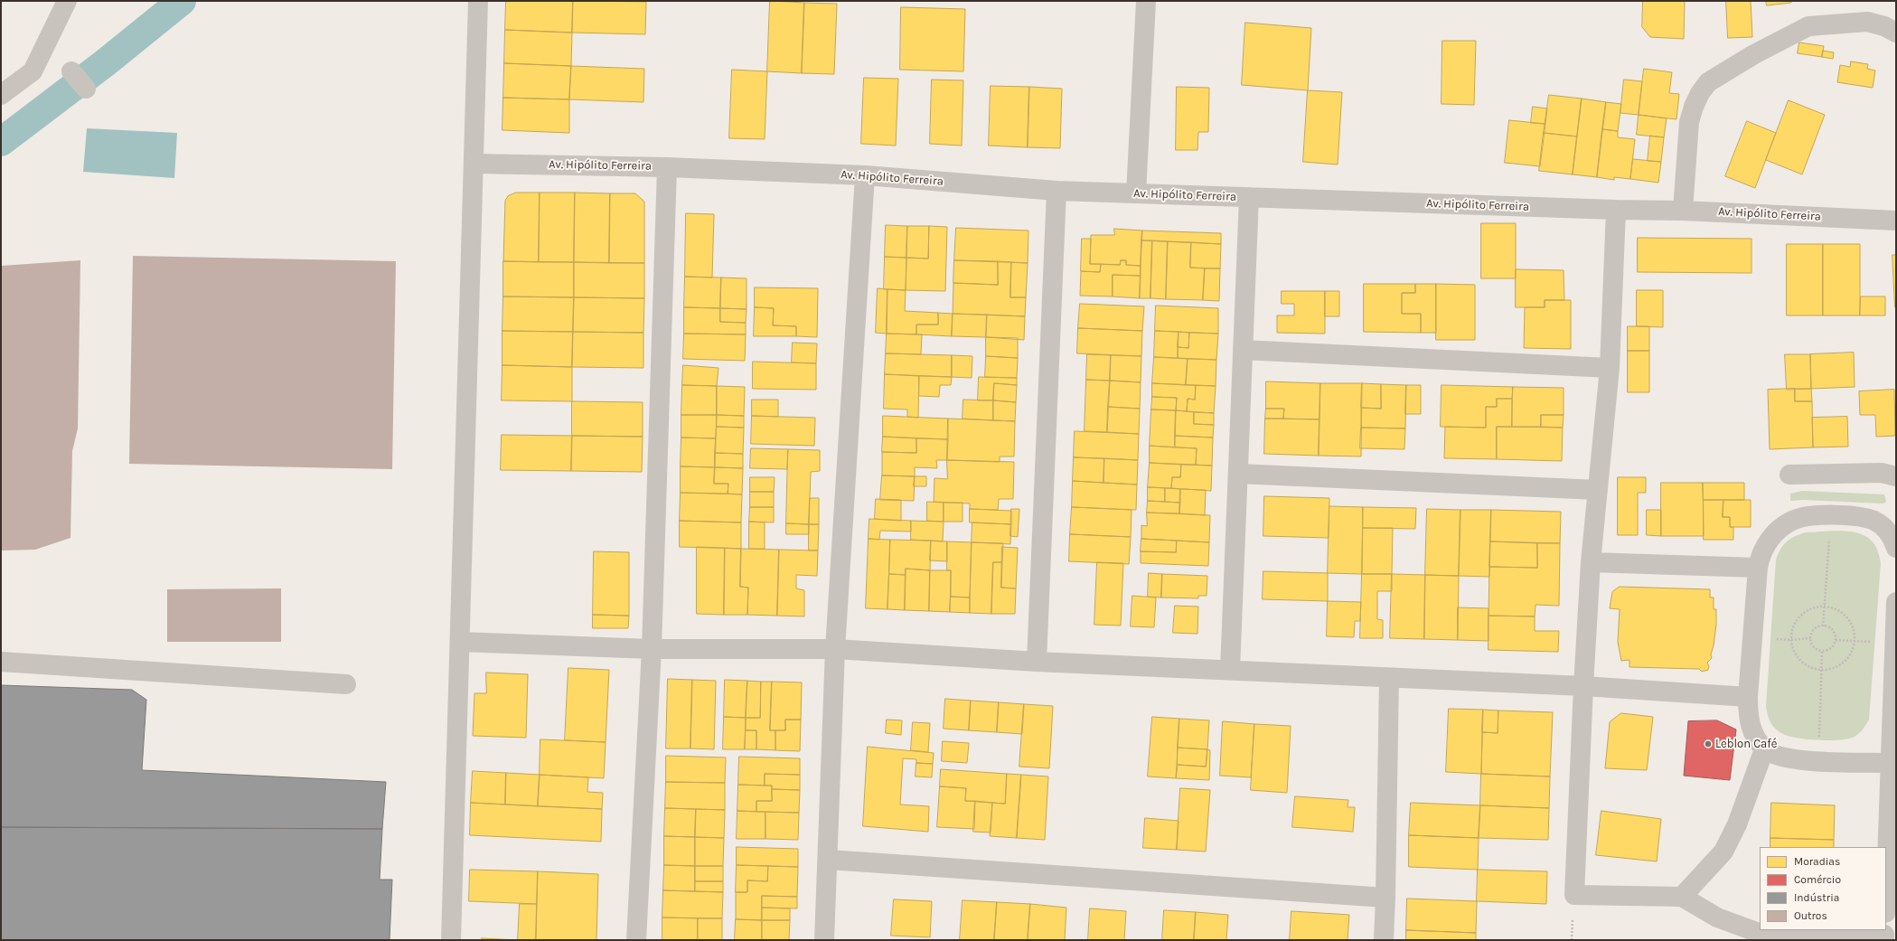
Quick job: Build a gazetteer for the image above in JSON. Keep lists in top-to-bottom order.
{
  "streets": {
    "street": ["Av. Hipólito Ferreira"]
  },
  "places": ["Leblon Café"],
  "legend": [
    "Moradias",
    "Comércio",
    "Indústria",
    "Outros"
  ]
}
